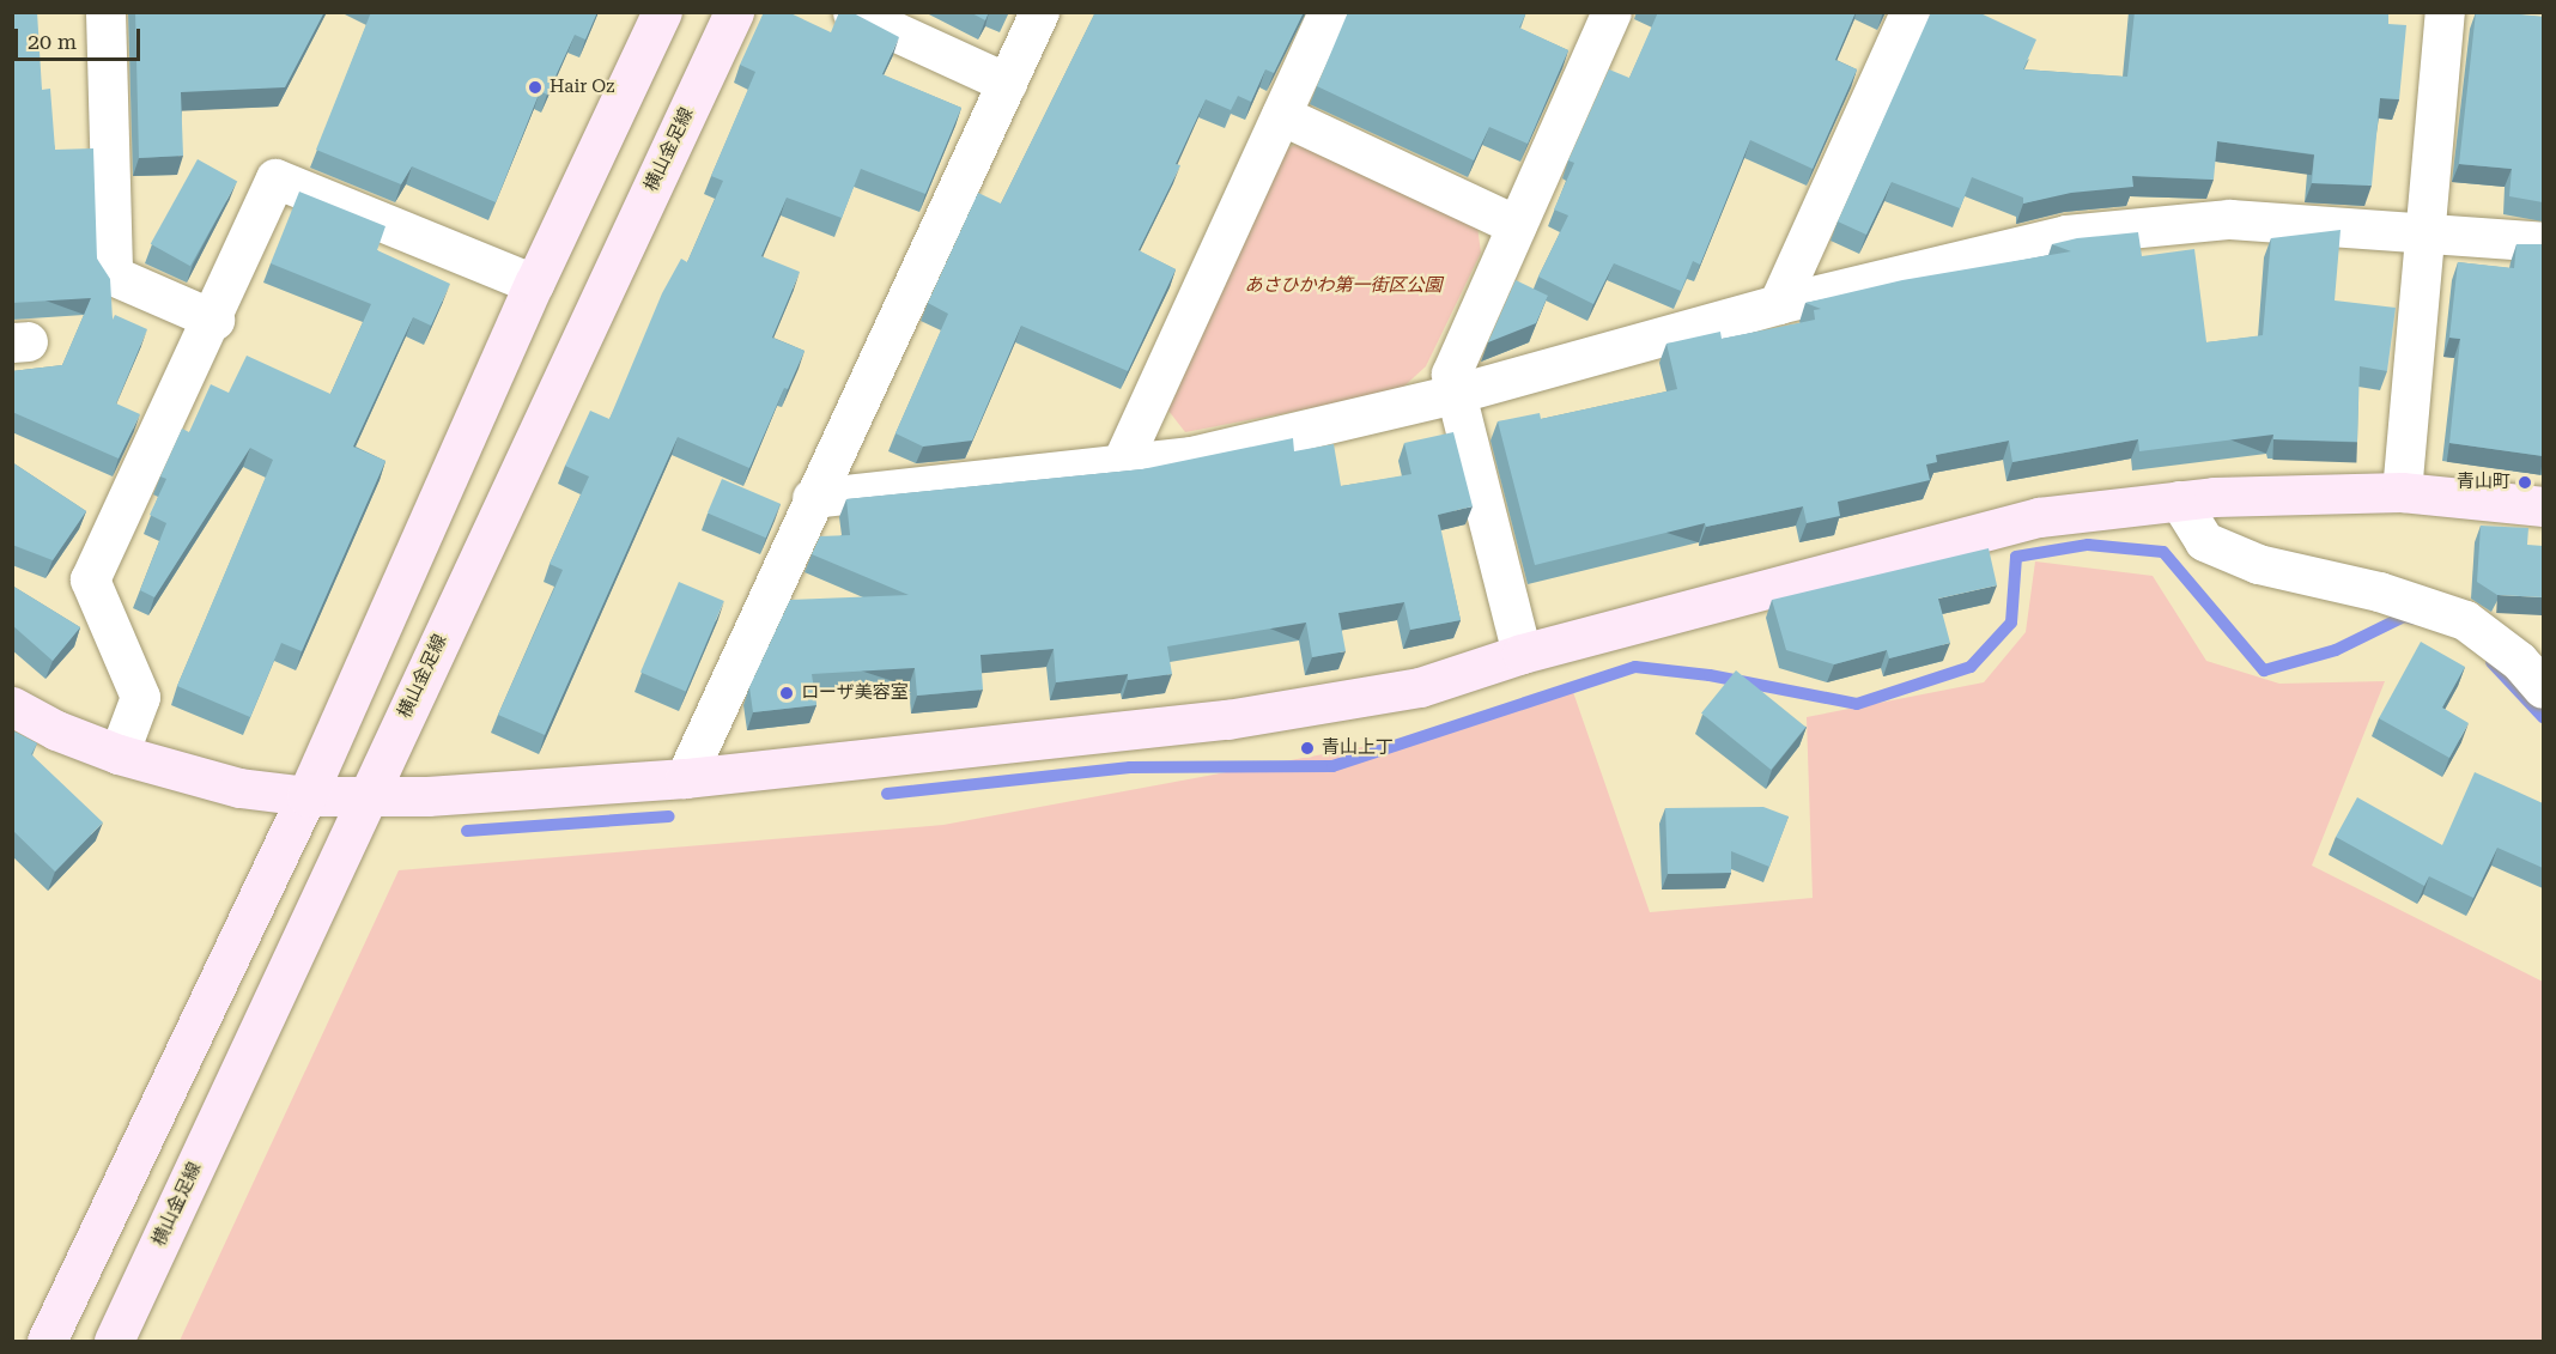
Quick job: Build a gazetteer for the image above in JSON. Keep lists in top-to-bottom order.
{
  "streets": {
    "street": ["横山金足線"]
  },
  "parks": ["あさひかわ第一街区公園"],
  "places": [
    "Hair Oz",
    "青山町",
    "ローザ美容室",
    "青山上丁"
  ],
  "scale_bar": "20 m"
}
